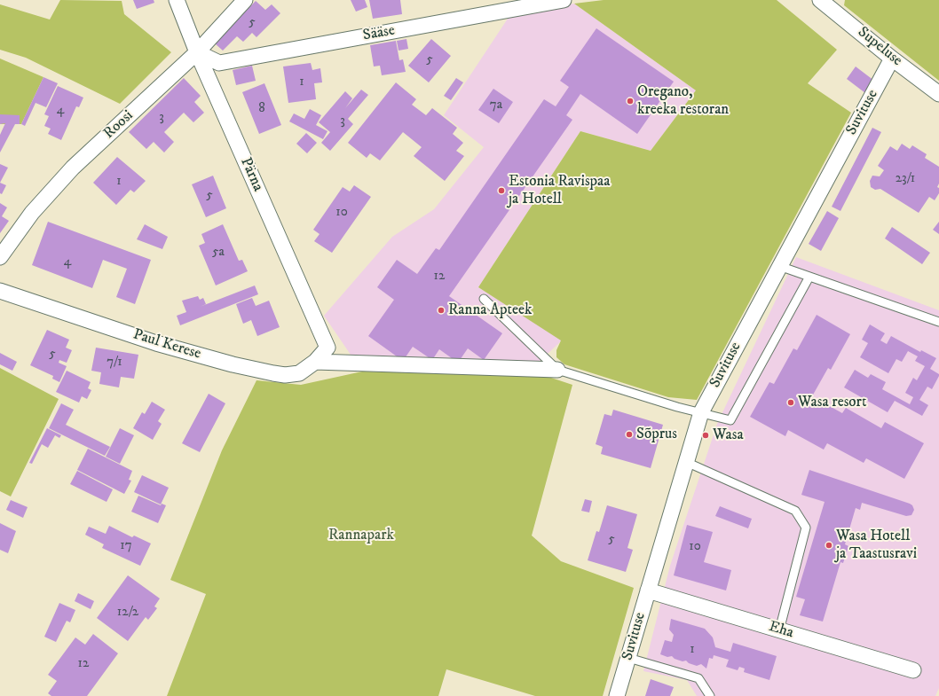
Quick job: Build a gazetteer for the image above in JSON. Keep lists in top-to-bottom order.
{
  "streets": {
    "street": [
      "Sääse",
      "Supeluse",
      "Suvituse",
      "Roosi",
      "Pärna",
      "Paul Kerese",
      "Eha"
    ]
  },
  "crossings": [
    ["Sääse", "Roosi"],
    ["Sääse", "Pärna"],
    ["Supeluse", "Suvituse"],
    ["Suvituse", "Eha"],
    ["Roosi", "Pärna"],
    ["Pärna", "Paul Kerese"]
  ],
  "parks": ["Rannapark"],
  "places": [
    "Oregano, kreeka restoran",
    "Estonia Ravispaa ja Hotell",
    "Ranna Apteek",
    "Wasa resort",
    "Sõprus",
    "Wasa",
    "Wasa Hotell ja Taastusravi"
  ],
  "house_numbers": [
    "5",
    "5",
    "1",
    "7a",
    "8",
    "4",
    "3",
    "3",
    "23/1",
    "1",
    "5",
    "10",
    "5a",
    "4",
    "12",
    "5",
    "7/1",
    "5",
    "17",
    "10",
    "12/2",
    "1",
    "12"
  ]
}
